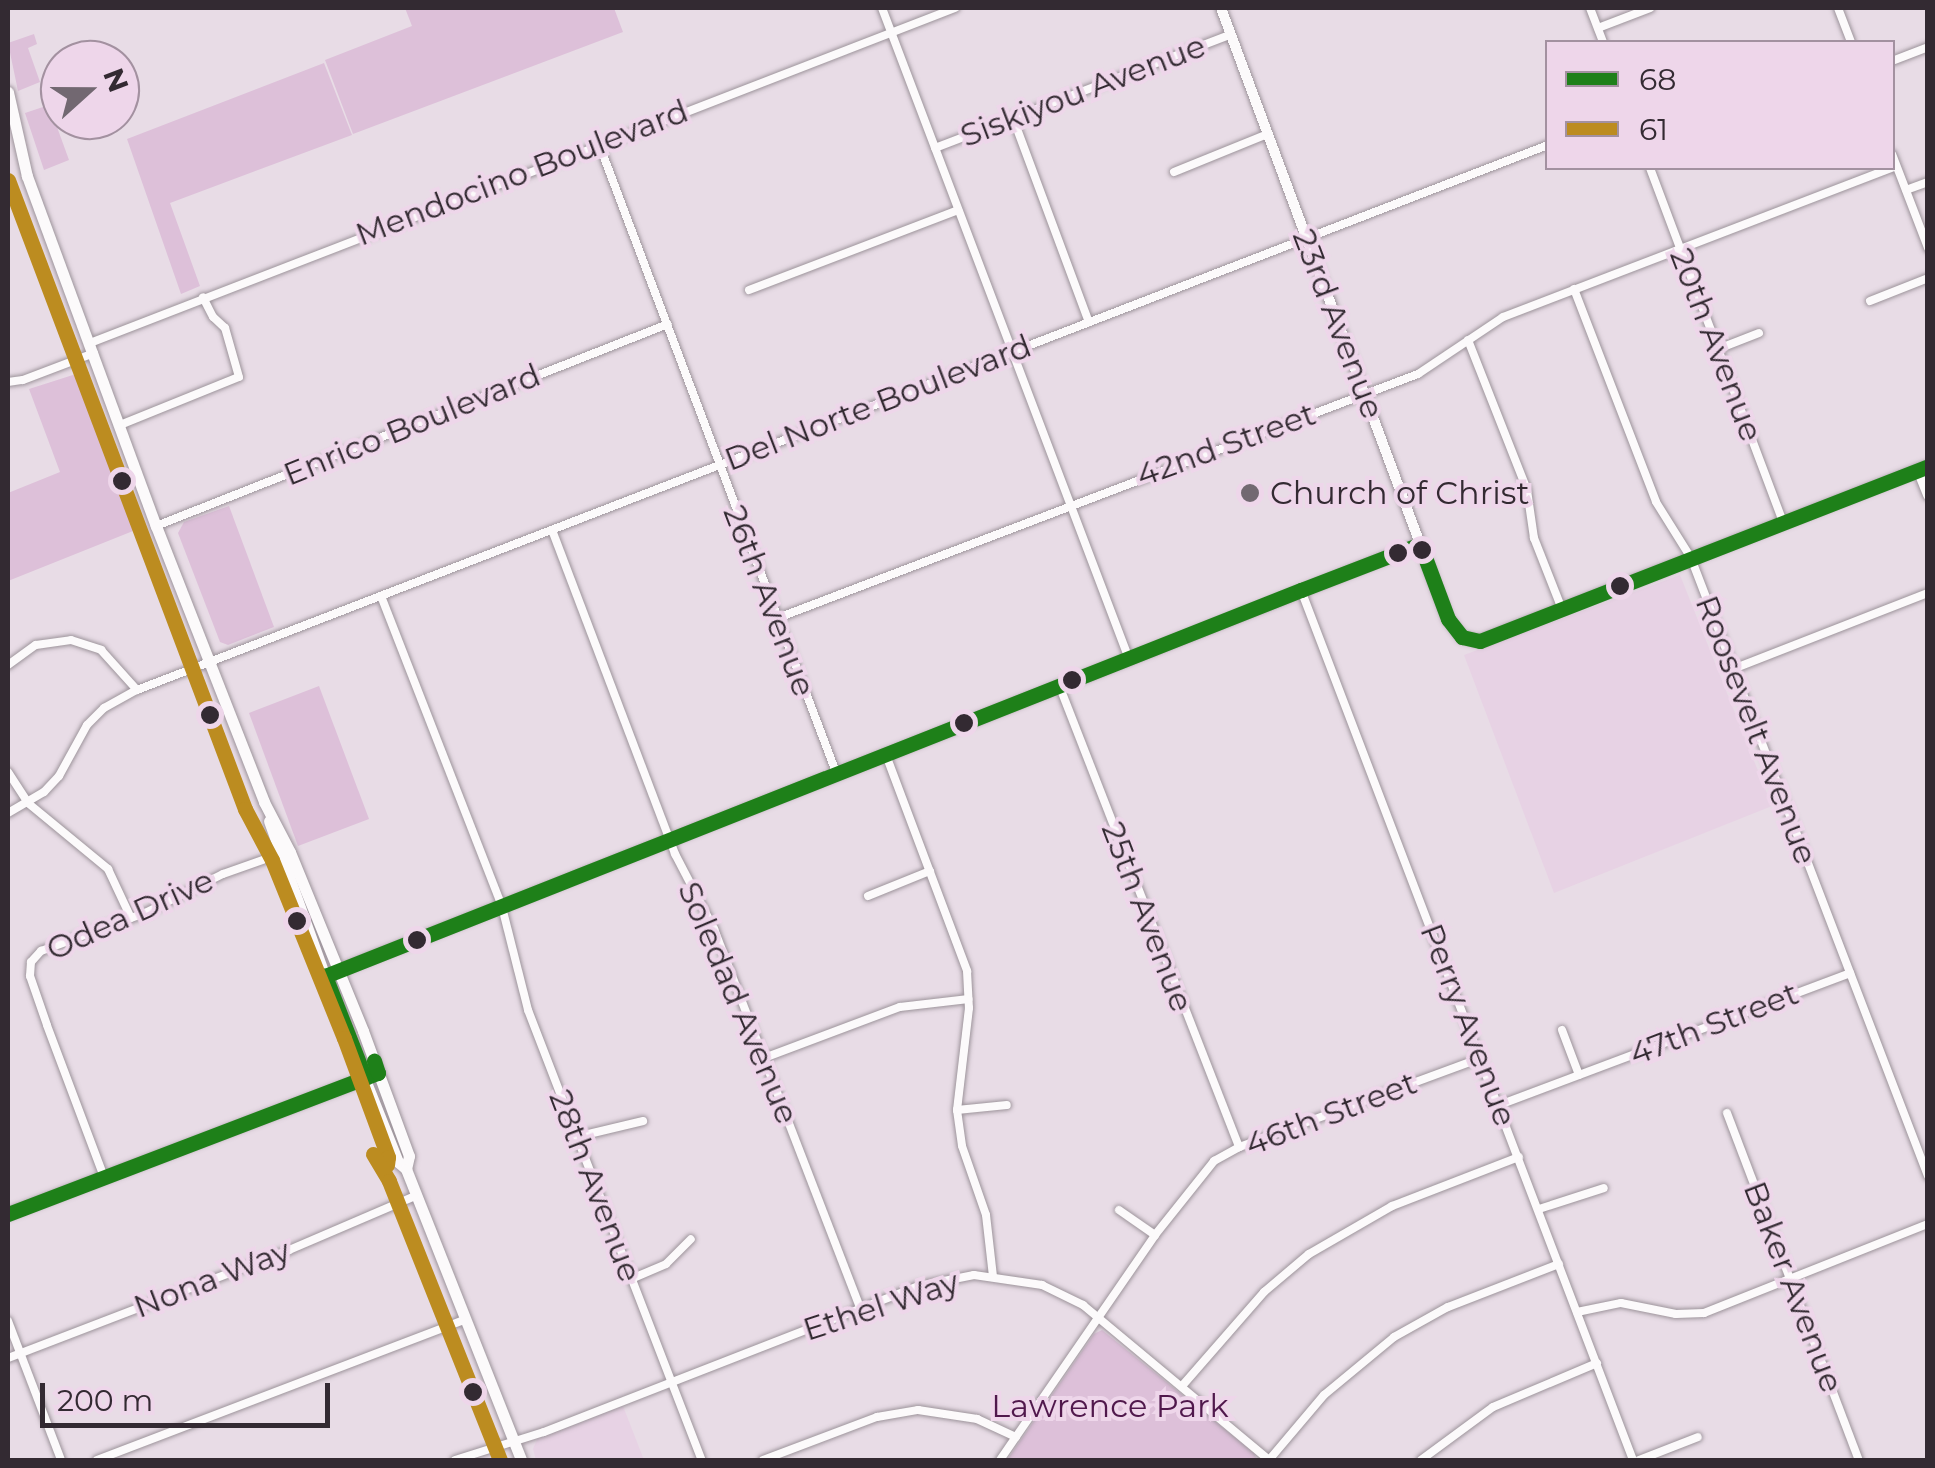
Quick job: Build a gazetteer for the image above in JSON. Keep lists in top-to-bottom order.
{
  "streets": {
    "street": [
      "Siskiyou Avenue",
      "Mendocino Boulevard",
      "23rd Avenue",
      "20th Avenue",
      "Del Norte Boulevard",
      "Enrico Boulevard",
      "42nd Street",
      "26th Avenue",
      "Roosevelt Avenue",
      "Odea Drive",
      "25th Avenue",
      "Soledad Avenue",
      "47th Street",
      "Perry Avenue",
      "46th Street",
      "28th Avenue",
      "Nona Way",
      "Baker Avenue",
      "Ethel Way"
    ]
  },
  "crossings": [
    ["Siskiyou Avenue", "23rd Avenue"],
    ["Mendocino Boulevard", "26th Avenue"],
    ["23rd Avenue", "Del Norte Boulevard"],
    ["23rd Avenue", "42nd Street"],
    ["20th Avenue", "42nd Street"],
    ["Del Norte Boulevard", "26th Avenue"],
    ["Del Norte Boulevard", "Soledad Avenue"],
    ["Del Norte Boulevard", "28th Avenue"],
    ["Enrico Boulevard", "26th Avenue"],
    ["42nd Street", "26th Avenue"],
    ["42nd Street", "Roosevelt Avenue"],
    ["Roosevelt Avenue", "47th Street"],
    ["25th Avenue", "46th Street"],
    ["Soledad Avenue", "Ethel Way"],
    ["47th Street", "Perry Avenue"],
    ["Perry Avenue", "46th Street"],
    ["46th Street", "Ethel Way"],
    ["28th Avenue", "Ethel Way"]
  ],
  "parks": ["Lawrence Park"],
  "places": ["Church of Christ"],
  "lines": ["transit line 61", "transit line 68"],
  "legend": ["68", "61"],
  "scale_bar": "200 m",
  "north": "right"
}
